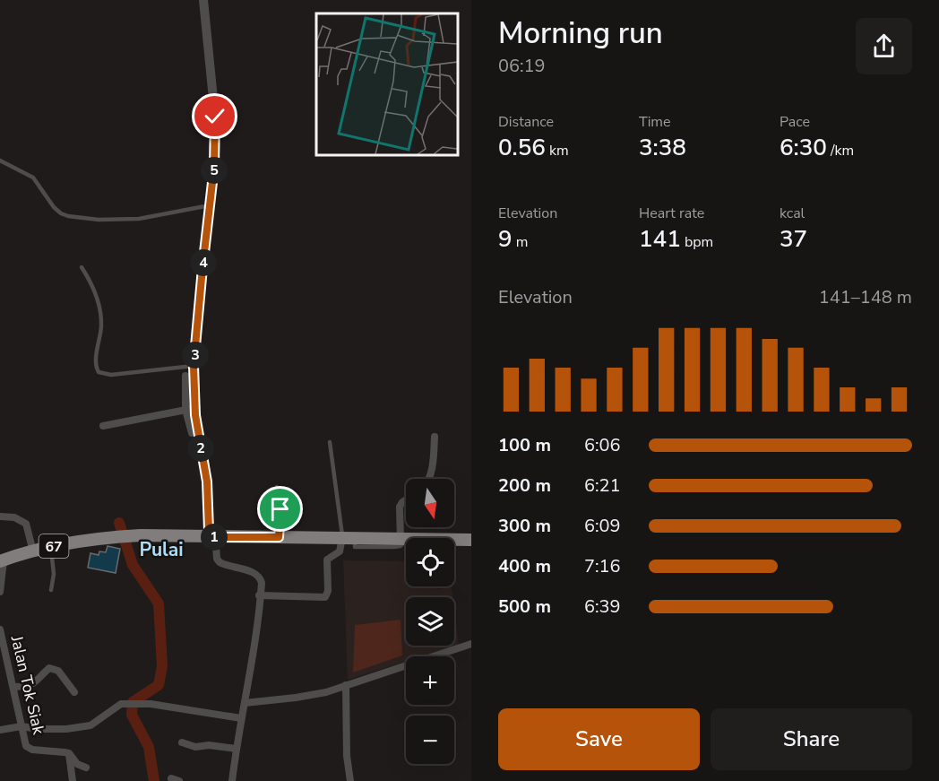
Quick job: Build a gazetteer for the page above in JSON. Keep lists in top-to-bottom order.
{
  "streets": {
    "main road": ["67"],
    "street": ["Jalan Tok Siak"]
  },
  "districts": ["Pulai"],
  "north": "bottom",
  "page": {
    "heading": ["Morning run", "06:19"],
    "stats": [
      ["Distance", "0.56 km"],
      ["Time", "3:38"],
      ["Pace", "6:30 /km"],
      ["Elevation", "9 m"],
      ["Heart rate", "141 bpm"],
      ["kcal", "37"]
    ],
    "pins": [
      "5",
      "4",
      "3",
      "2",
      "1"
    ],
    "chart": ["Elevation", "141–148 m"],
    "list": [
      {
        "name": "100 m",
        "note": "6:06"
      },
      {
        "name": "200 m",
        "note": "6:21"
      },
      {
        "name": "300 m",
        "note": "6:09"
      },
      {
        "name": "400 m",
        "note": "7:16"
      },
      {
        "name": "500 m",
        "note": "6:39"
      }
    ],
    "map_buttons": ["+", "−"],
    "buttons": ["Save", "Share"]
  }
}
